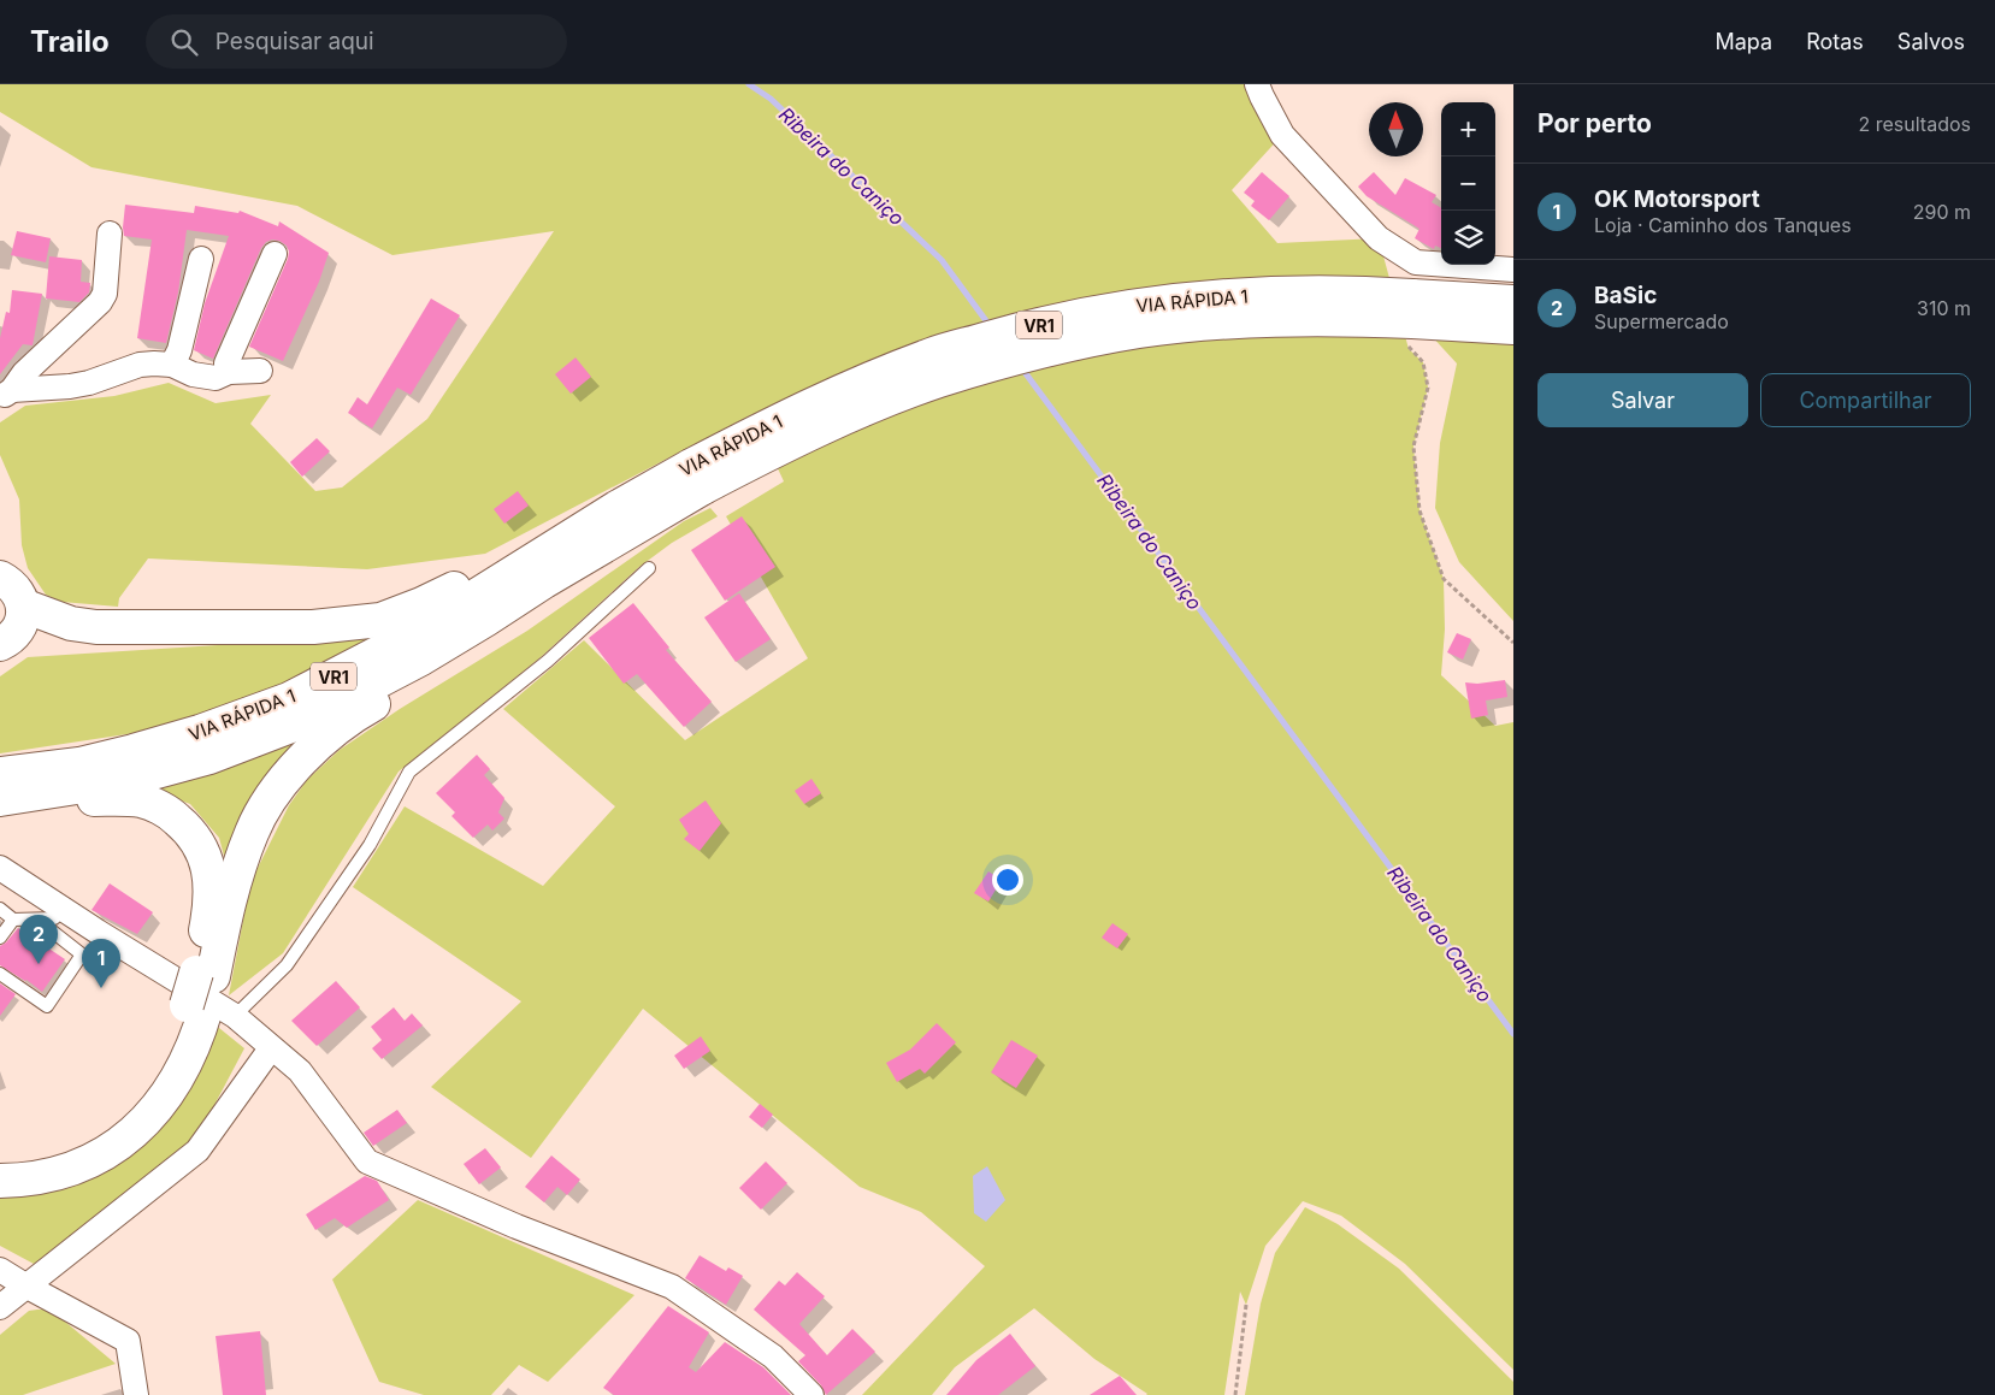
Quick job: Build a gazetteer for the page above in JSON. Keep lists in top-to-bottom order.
{
  "streets": {
    "main road": ["VIA RÁPIDA 1", "VR1"]
  },
  "water": ["Ribeira do Caniço"],
  "north": "top",
  "page": {
    "header": "Trailo",
    "search": "Pesquisar aqui",
    "nav": ["Mapa", "Rotas", "Salvos"],
    "heading": ["Por perto", "2 resultados"],
    "map_buttons": ["+", "−"],
    "list": [
      {
        "mark": "1",
        "name": "OK Motorsport",
        "note": "Loja · Caminho dos Tanques",
        "value": "290 m"
      },
      {
        "mark": "2",
        "name": "BaSic",
        "note": "Supermercado",
        "value": "310 m"
      }
    ],
    "buttons": ["Salvar", "Compartilhar"],
    "pins": ["2", "1"]
  }
}
